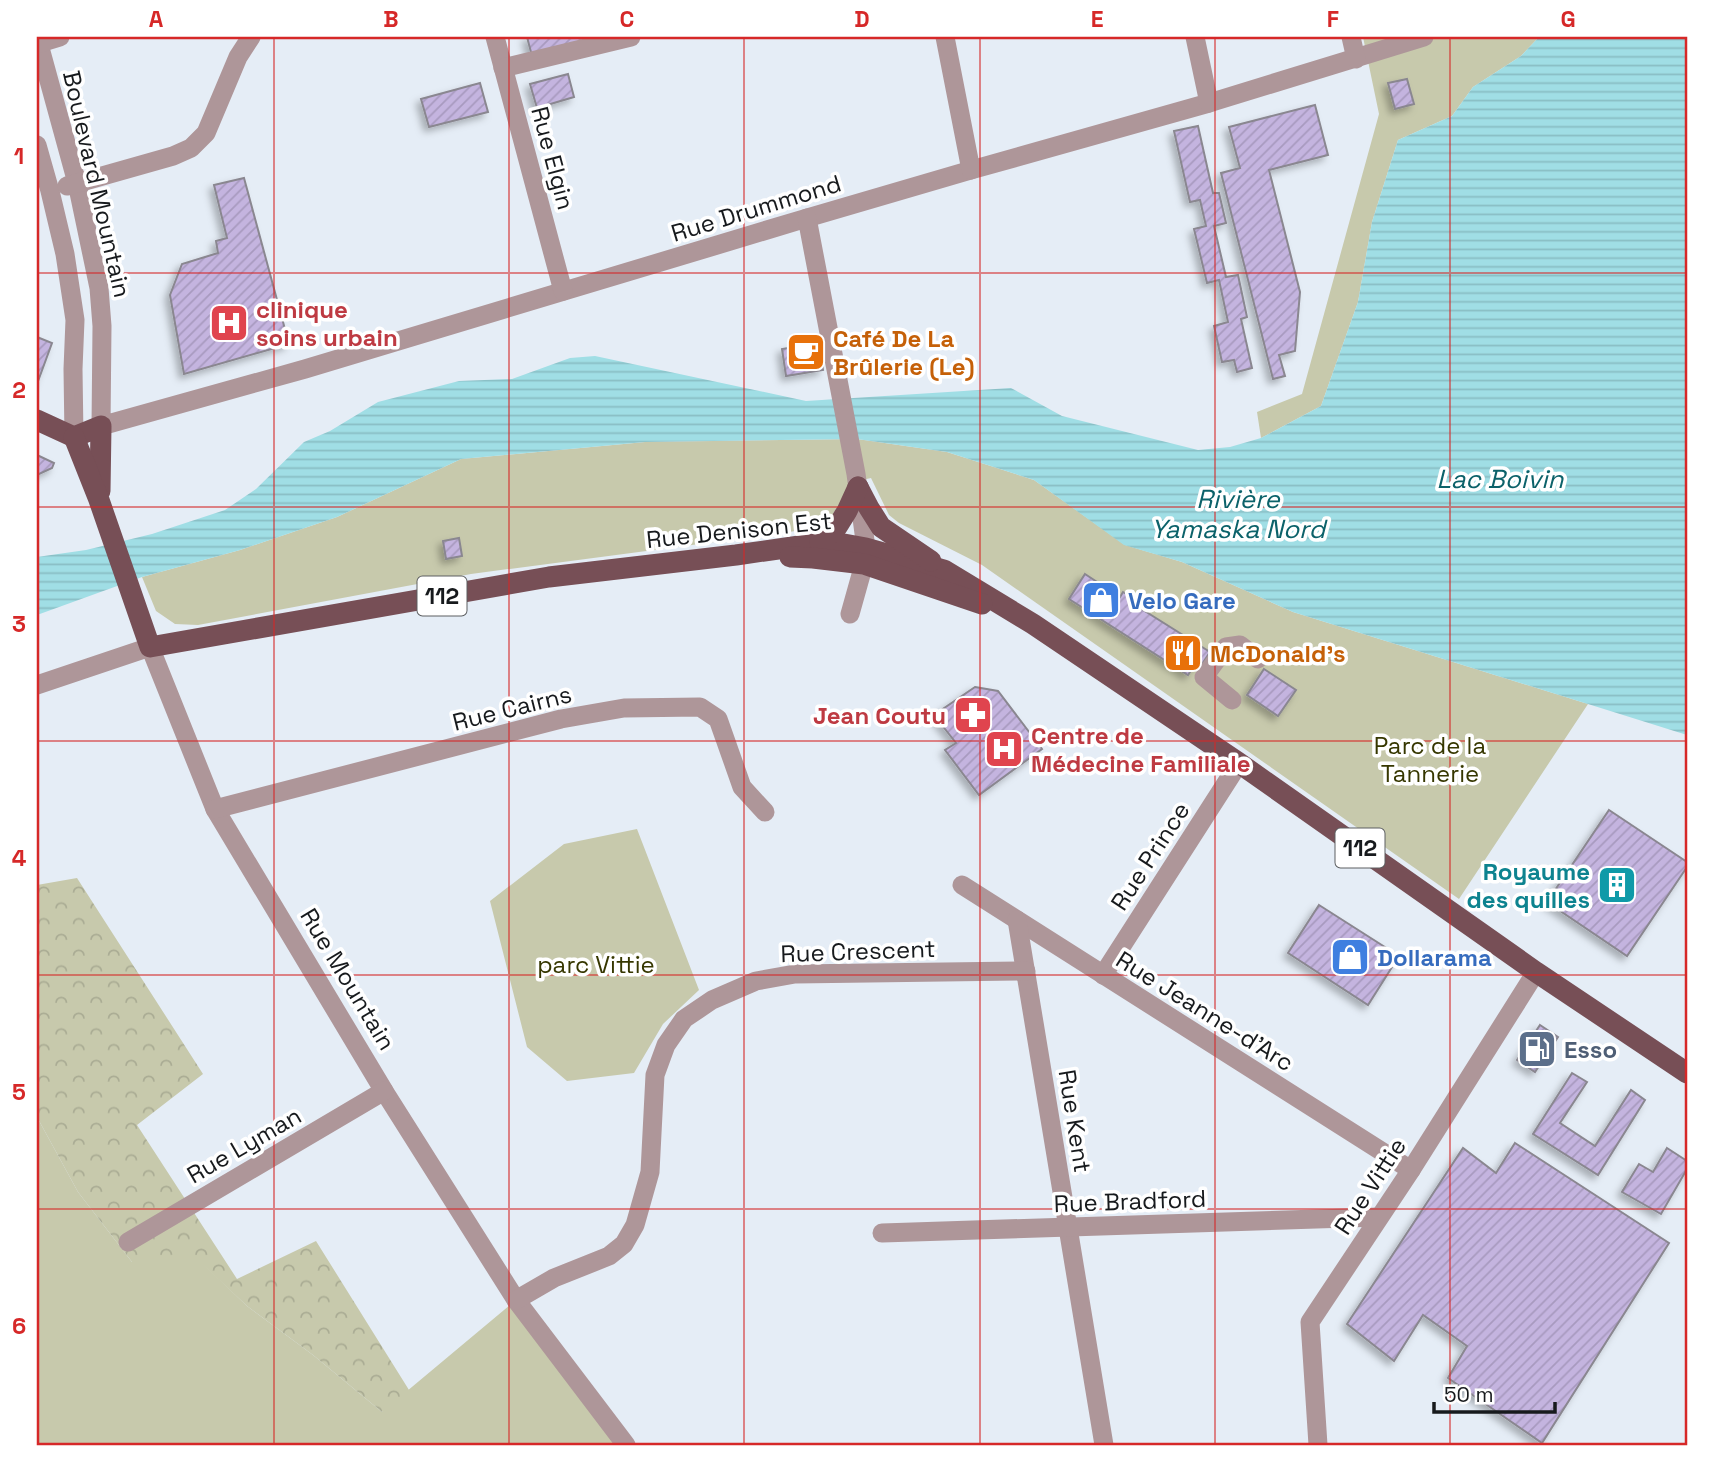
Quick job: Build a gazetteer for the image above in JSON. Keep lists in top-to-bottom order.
{
  "streets": {
    "main road": ["Rue Denison Est", "112", "Rue Mountain"],
    "street": [
      "Rue Elgin",
      "Boulevard Mountain",
      "Rue Drummond",
      "Rue Cairns",
      "Rue Prince",
      "Rue Crescent",
      "Rue Jeanne-d'Arc",
      "Rue Kent",
      "Rue Lyman",
      "Rue Vittie",
      "Rue Bradford"
    ]
  },
  "crossings": [
    ["Rue Elgin", "Rue Drummond"],
    ["Boulevard Mountain", "Rue Drummond"],
    ["Boulevard Mountain", "Rue Mountain"],
    ["Rue Drummond", "Rue Mountain"],
    ["Rue Denison Est", "Rue Prince"],
    ["Rue Denison Est", "Rue Mountain"],
    ["Rue Denison Est", "Rue Vittie"],
    ["Rue Cairns", "Rue Mountain"],
    ["Rue Prince", "Rue Jeanne-d'Arc"],
    ["Rue Crescent", "Rue Mountain"],
    ["Rue Crescent", "Rue Kent"],
    ["Rue Mountain", "Rue Lyman"],
    ["Rue Jeanne-d'Arc", "Rue Vittie"],
    ["Rue Kent", "Rue Bradford"],
    ["Rue Vittie", "Rue Bradford"]
  ],
  "water": ["Lac Boivin", "Rivière Yamaska Nord"],
  "parks": ["Parc de la Tannerie", "parc Vittie"],
  "places": {
    "hospital": ["clinique soins urbain", "Centre de Médecine Familiale"],
    "cafe": ["Café De La Brûlerie (Le)"],
    "shop": ["Velo Gare", "Dollarama"],
    "restaurant": ["McDonald's"],
    "pharmacy": ["Jean Coutu"],
    "building": ["Royaume des quilles"],
    "fuel station": ["Esso"]
  },
  "scale_bar": "50 m",
  "grid": {
    "columns": [
      "A",
      "B",
      "C",
      "D",
      "E",
      "F",
      "G"
    ],
    "rows": [
      "1",
      "2",
      "3",
      "4",
      "5",
      "6"
    ]
  }
}
